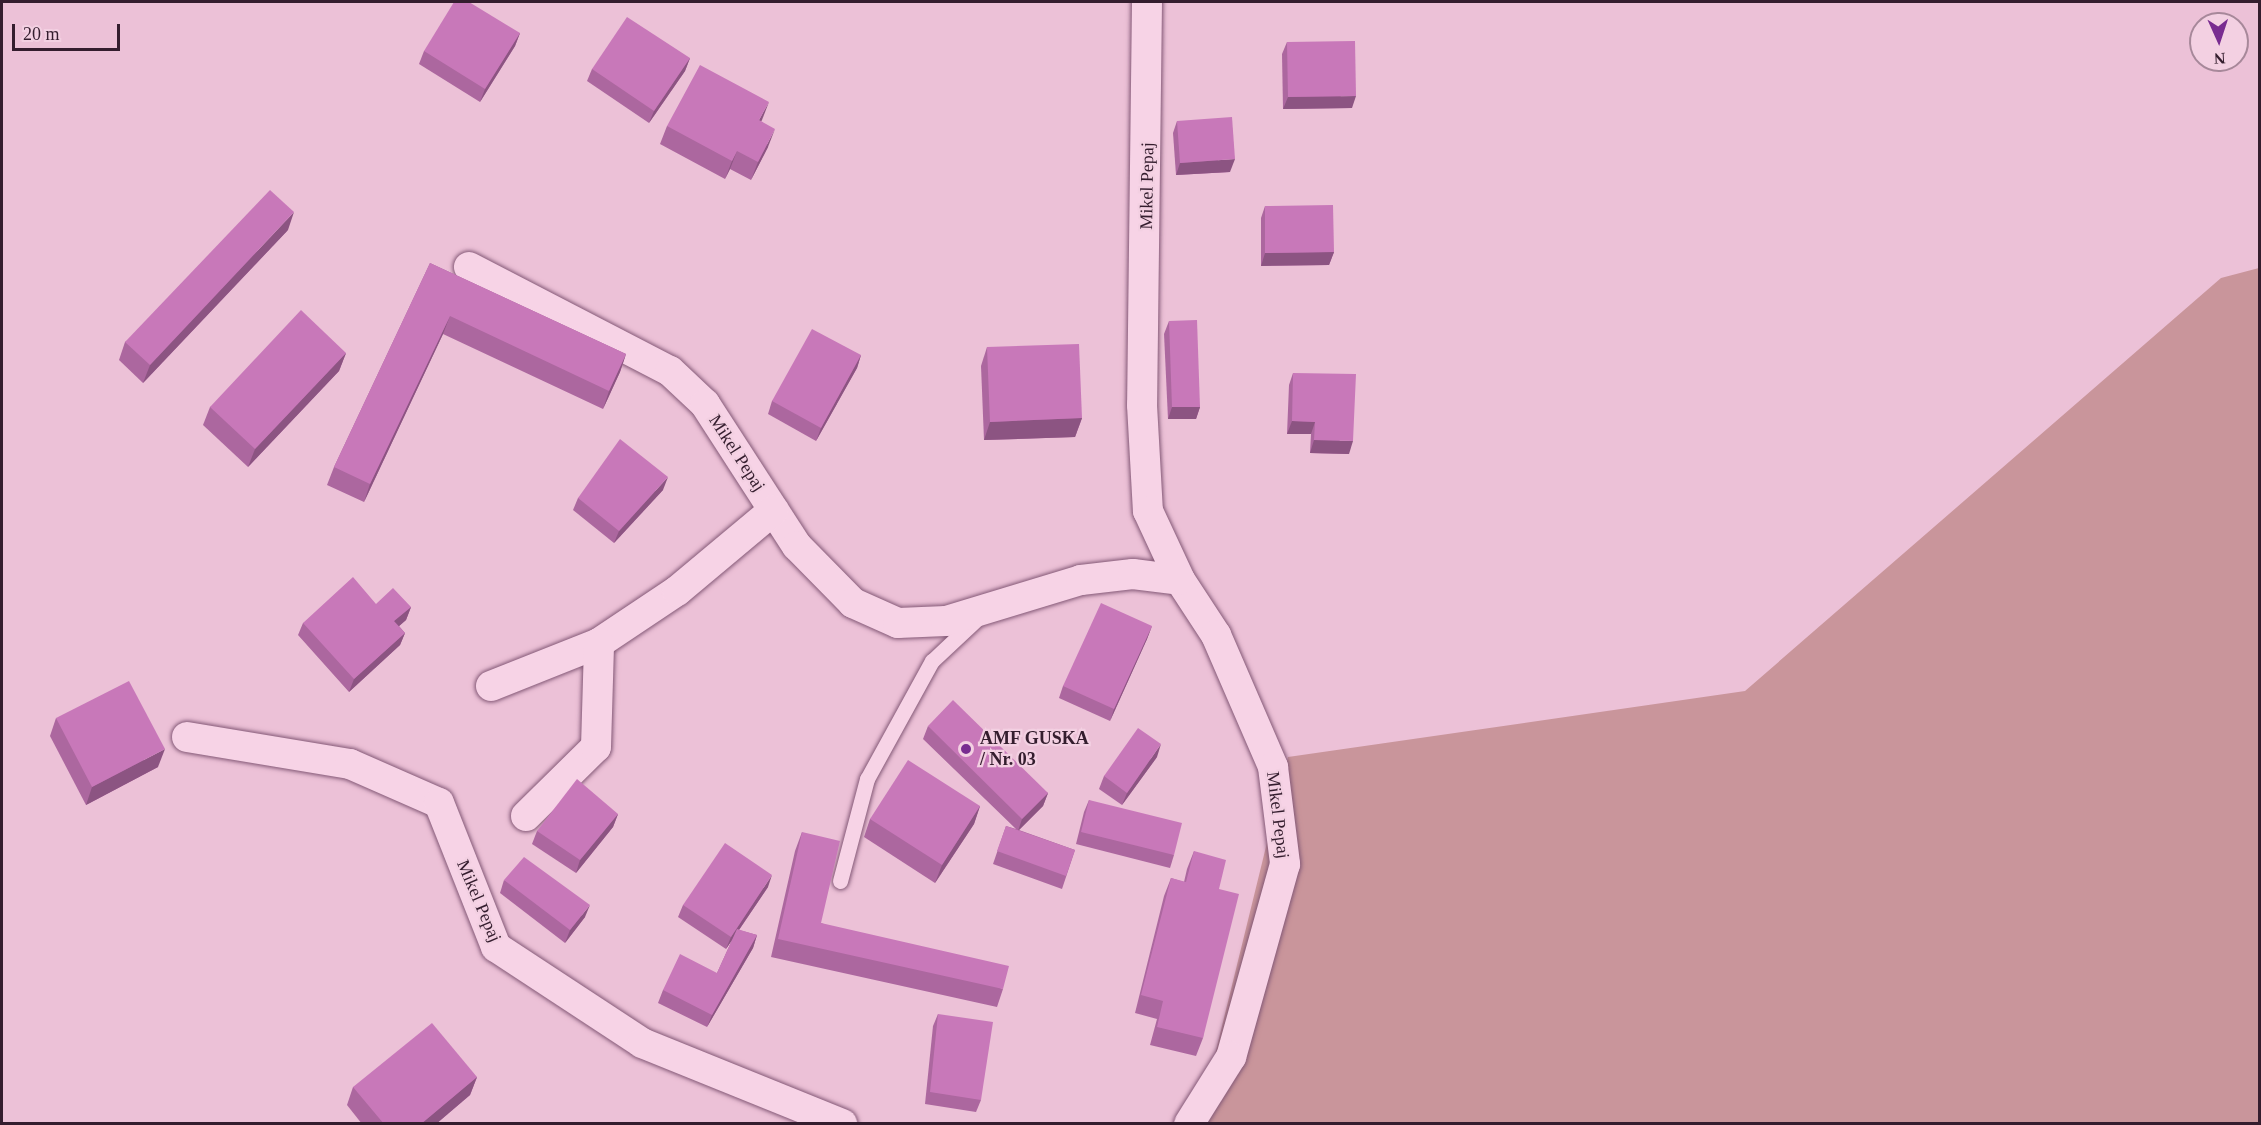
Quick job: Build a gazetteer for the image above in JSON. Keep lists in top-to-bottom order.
{
  "streets": {
    "street": ["Mikel Pepaj"]
  },
  "places": ["AMF GUSKA / Nr. 03"],
  "scale_bar": "20 m",
  "north": "bottom"
}
